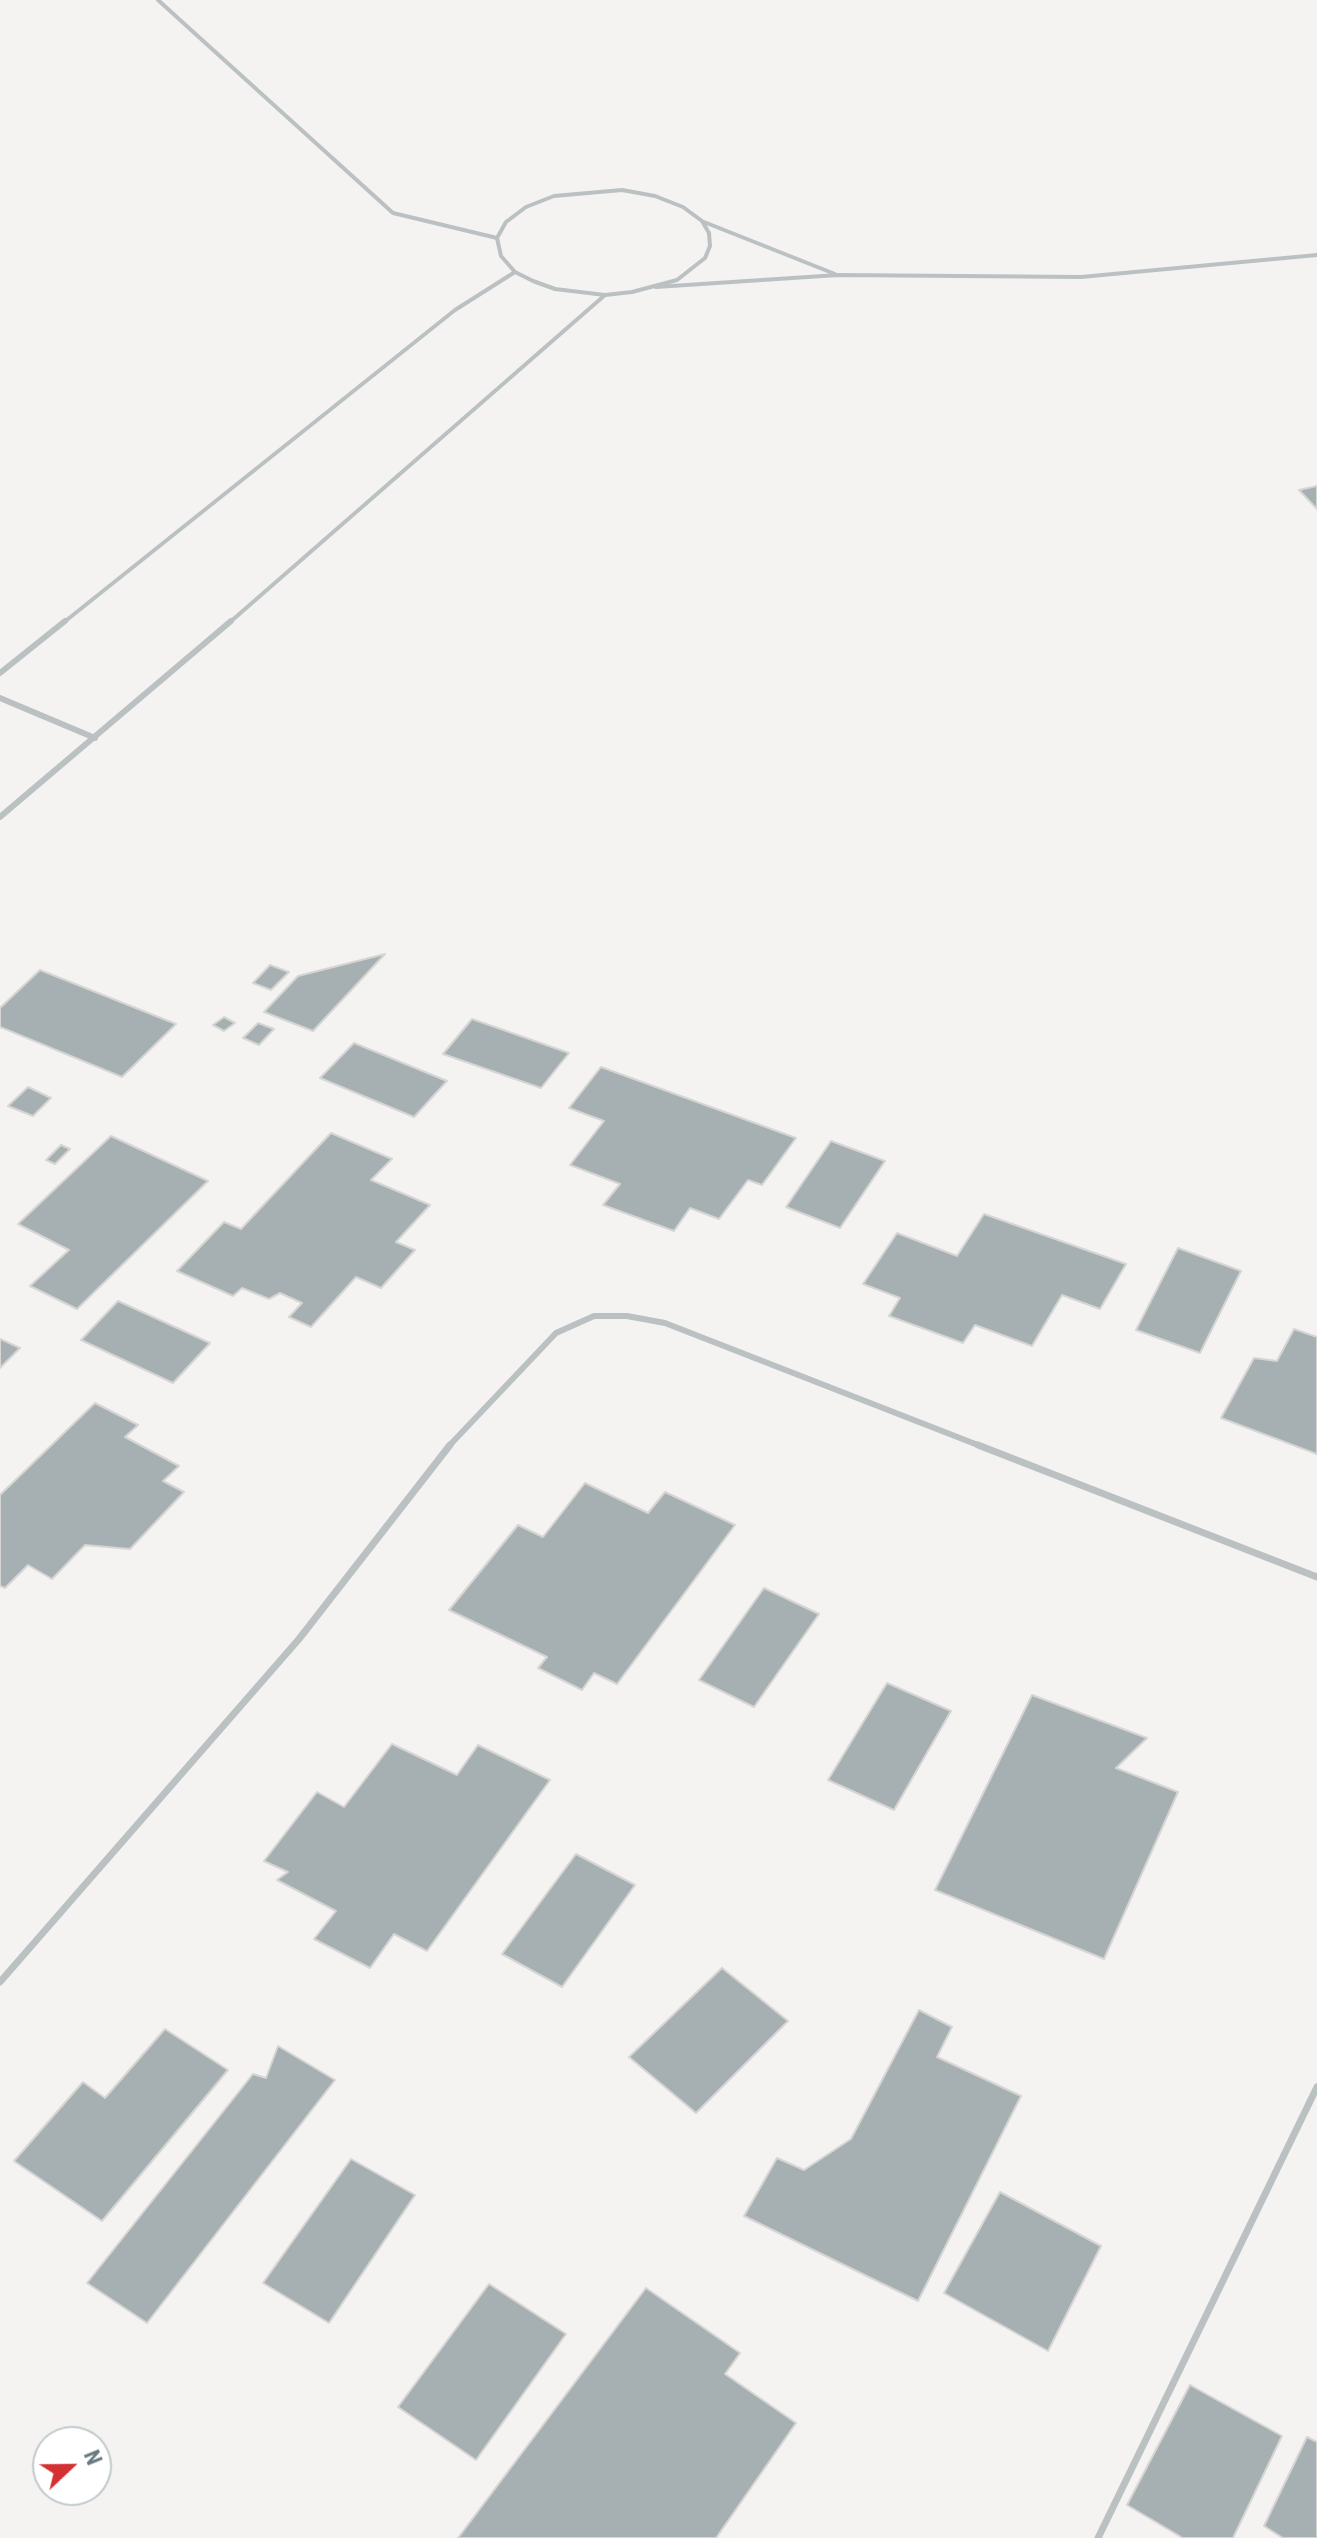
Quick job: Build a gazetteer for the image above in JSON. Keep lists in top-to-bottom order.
{
  "north": "right"
}
